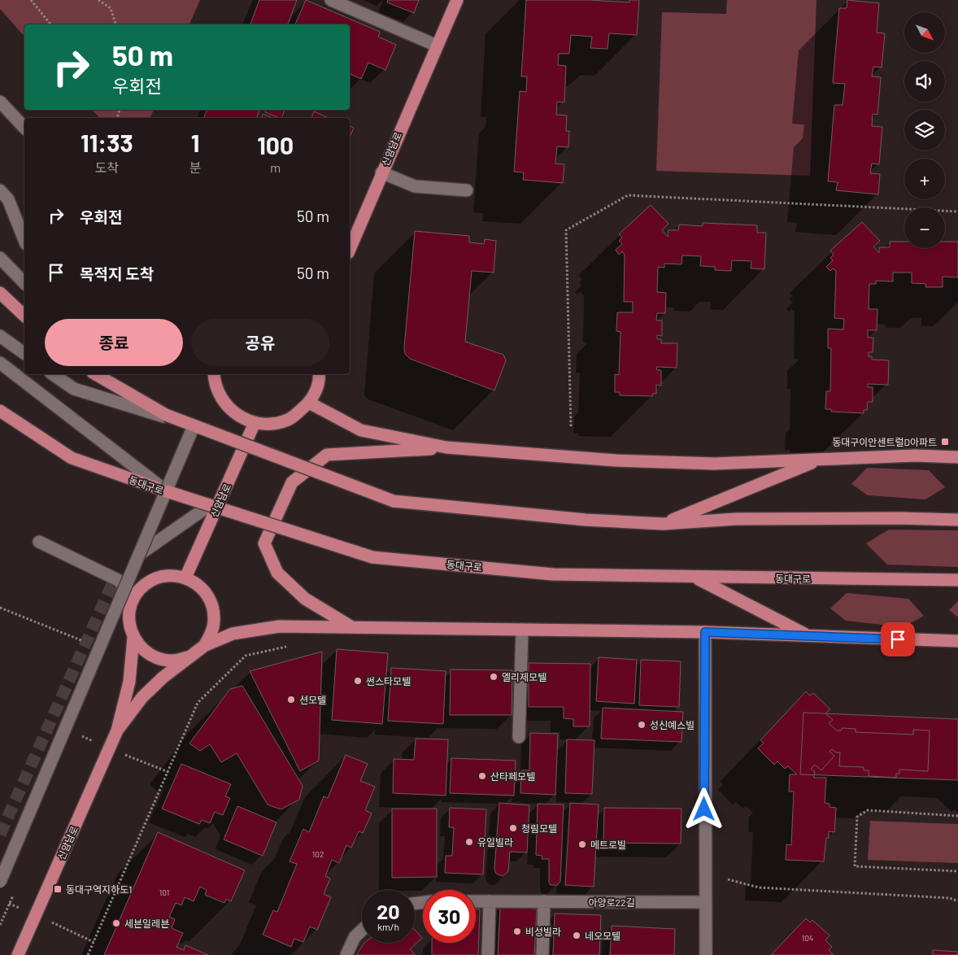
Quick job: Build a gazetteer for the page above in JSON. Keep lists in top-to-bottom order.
{
  "streets": {
    "main road": ["신암남로", "동대구로"],
    "street": ["아양로22길"]
  },
  "places": {
    "transit": ["동대구이안센트럴D아파트", "동대구역지하도1"],
    "other": [
      "엘리제모텔",
      "썬스타모텔",
      "션모텔",
      "성신예스빌",
      "산타페모텔",
      "청림모텔",
      "유일빌라",
      "메트로빌",
      "세븐일레븐",
      "비성빌라",
      "네오모텔"
    ]
  },
  "house_numbers": ["102", "101", "104"],
  "north": "bottom right",
  "page": {
    "map_buttons": ["+", "−"],
    "turn": ["50 m", "우회전"],
    "eta": [
      "11:33",
      "도착",
      "1",
      "분",
      "100",
      "m"
    ],
    "list": [
      {
        "name": "우회전",
        "value": "50 m"
      },
      {
        "name": "목적지 도착",
        "value": "50 m"
      }
    ],
    "buttons": ["종료", "공유"],
    "speed": "20 km/h",
    "limit": "30"
  }
}
